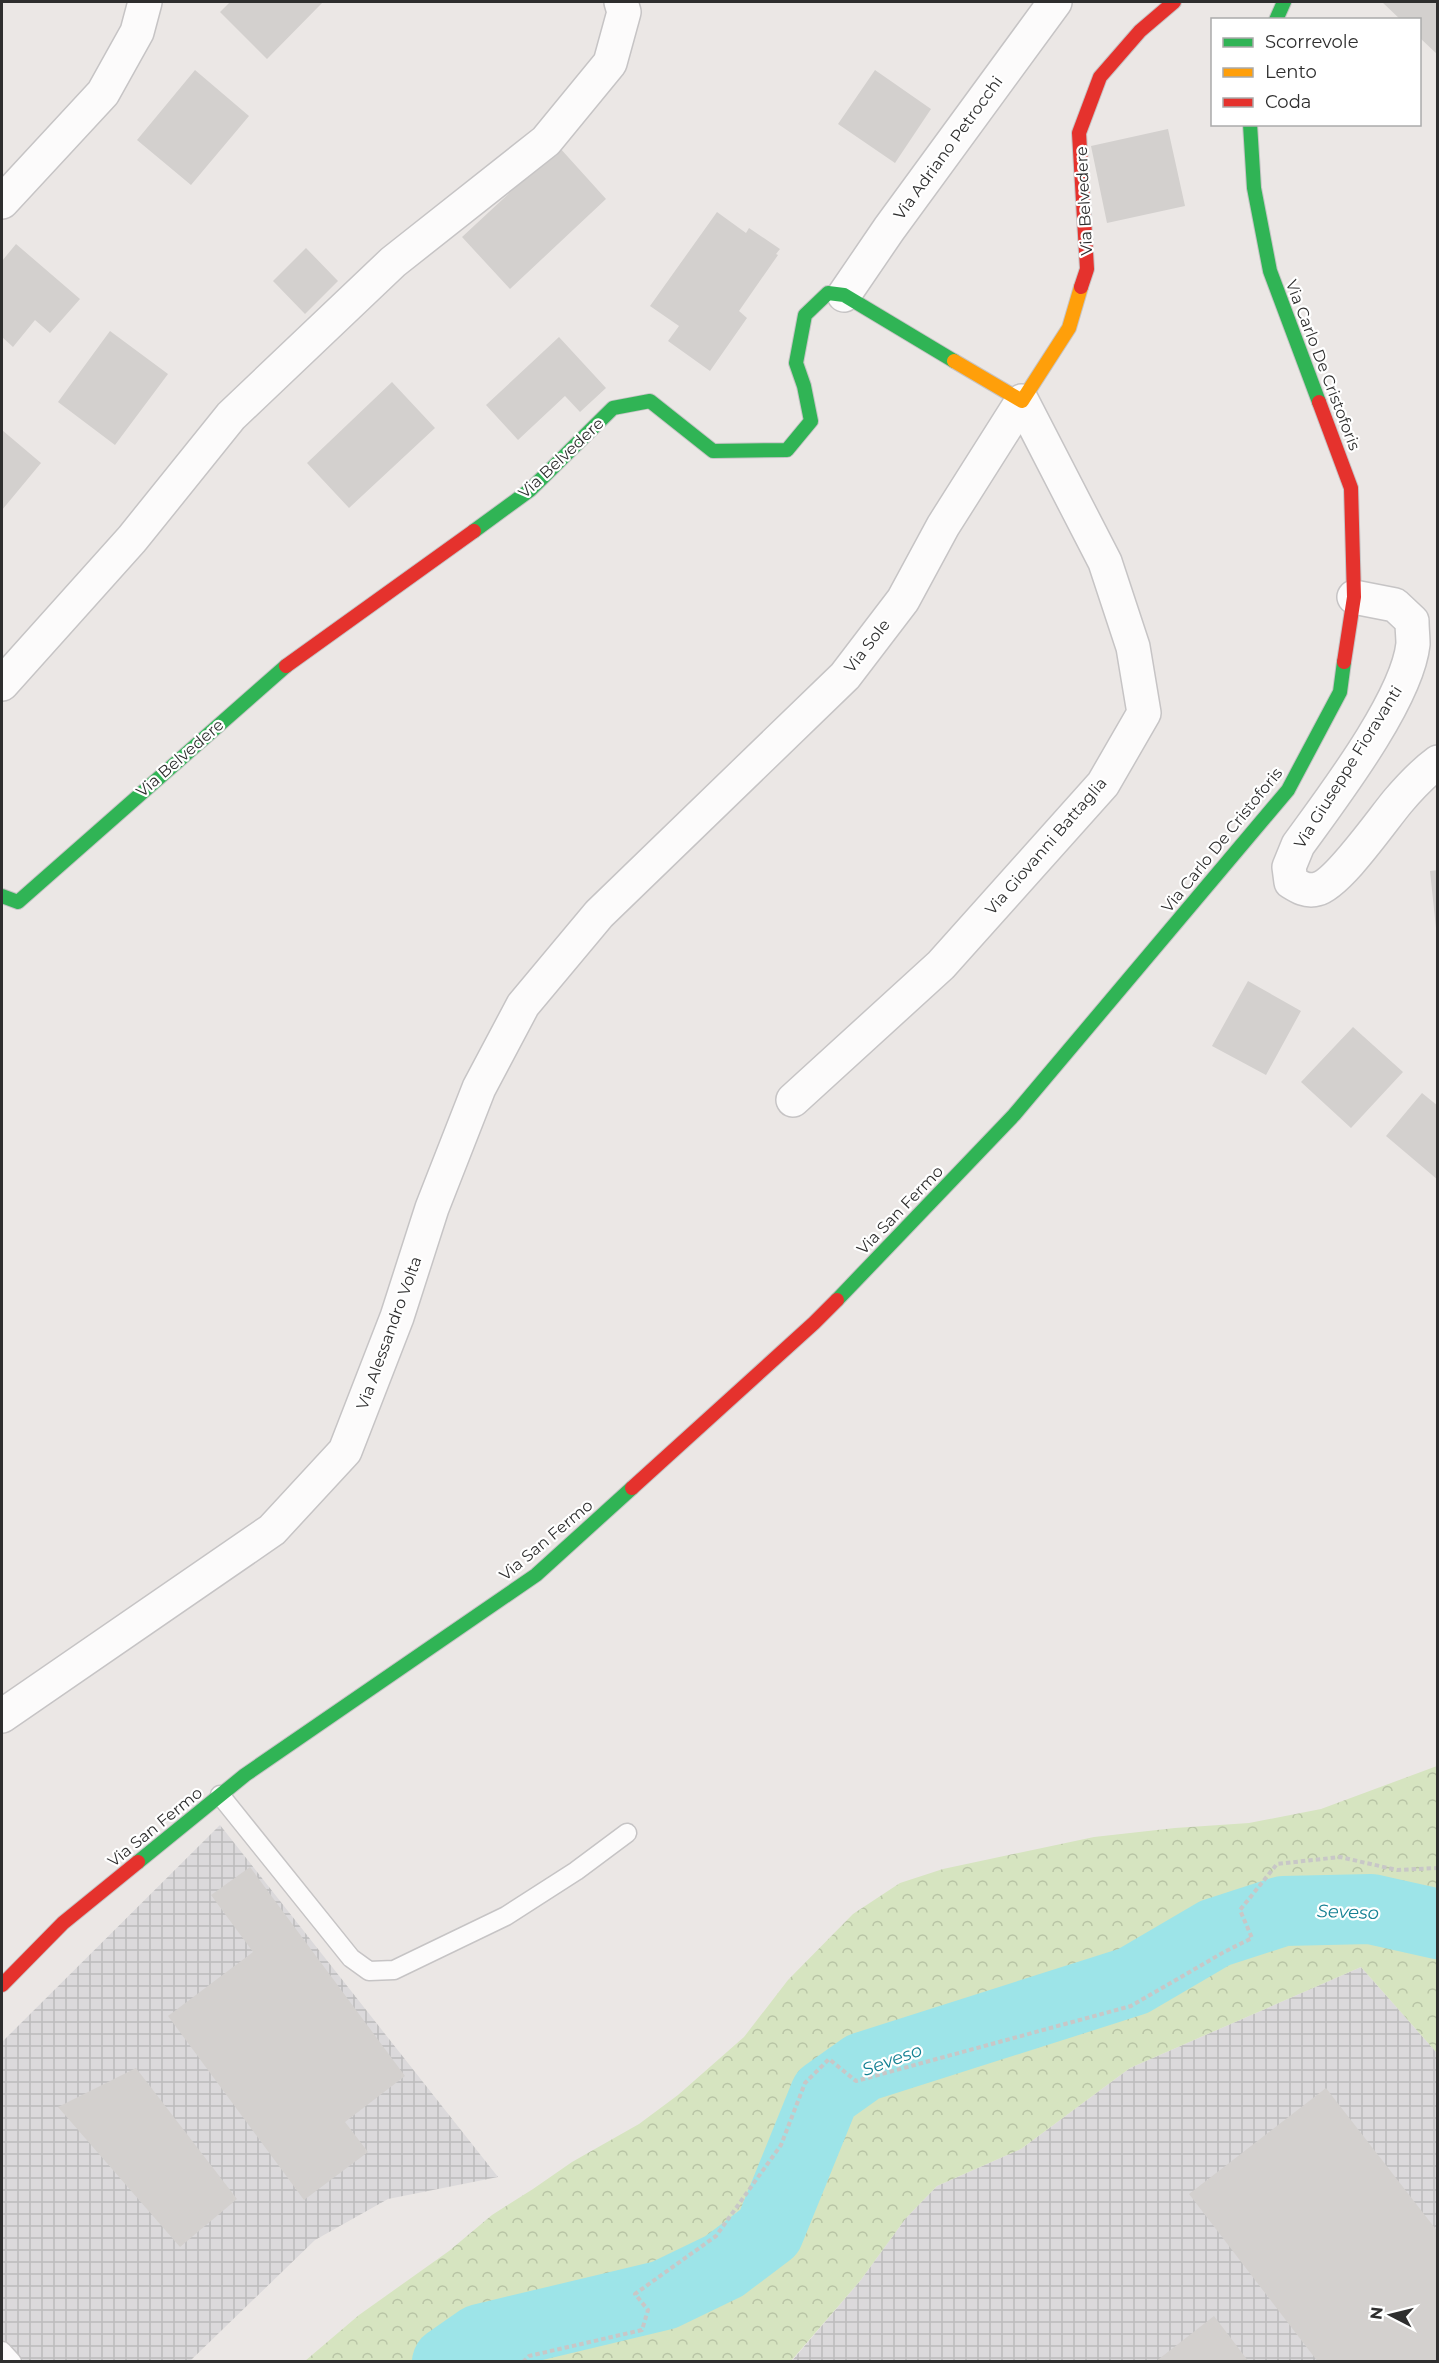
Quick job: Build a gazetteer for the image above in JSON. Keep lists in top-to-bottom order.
{
  "streets": {
    "main road": ["Via Belvedere", "Via Carlo De Cristoforis", "Via San Fermo"],
    "street": [
      "Via Adriano Petrocchi",
      "Via Sole",
      "Via Giuseppe Fioravanti",
      "Via Giovanni Battaglia",
      "Via Alessandro Volta"
    ]
  },
  "crossings": [
    ["Via Adriano Petrocchi", "Via Belvedere"],
    ["Via Belvedere", "Via Sole"],
    ["Via Belvedere", "Via Giovanni Battaglia"],
    ["Via Carlo De Cristoforis", "Via Giuseppe Fioravanti"],
    ["Via Carlo De Cristoforis", "Via San Fermo"],
    ["Via Sole", "Via Giovanni Battaglia"],
    ["Via Sole", "Via Alessandro Volta"]
  ],
  "water": ["Seveso"],
  "legend": ["Scorrevole", "Lento", "Coda"],
  "north": "left"
}
